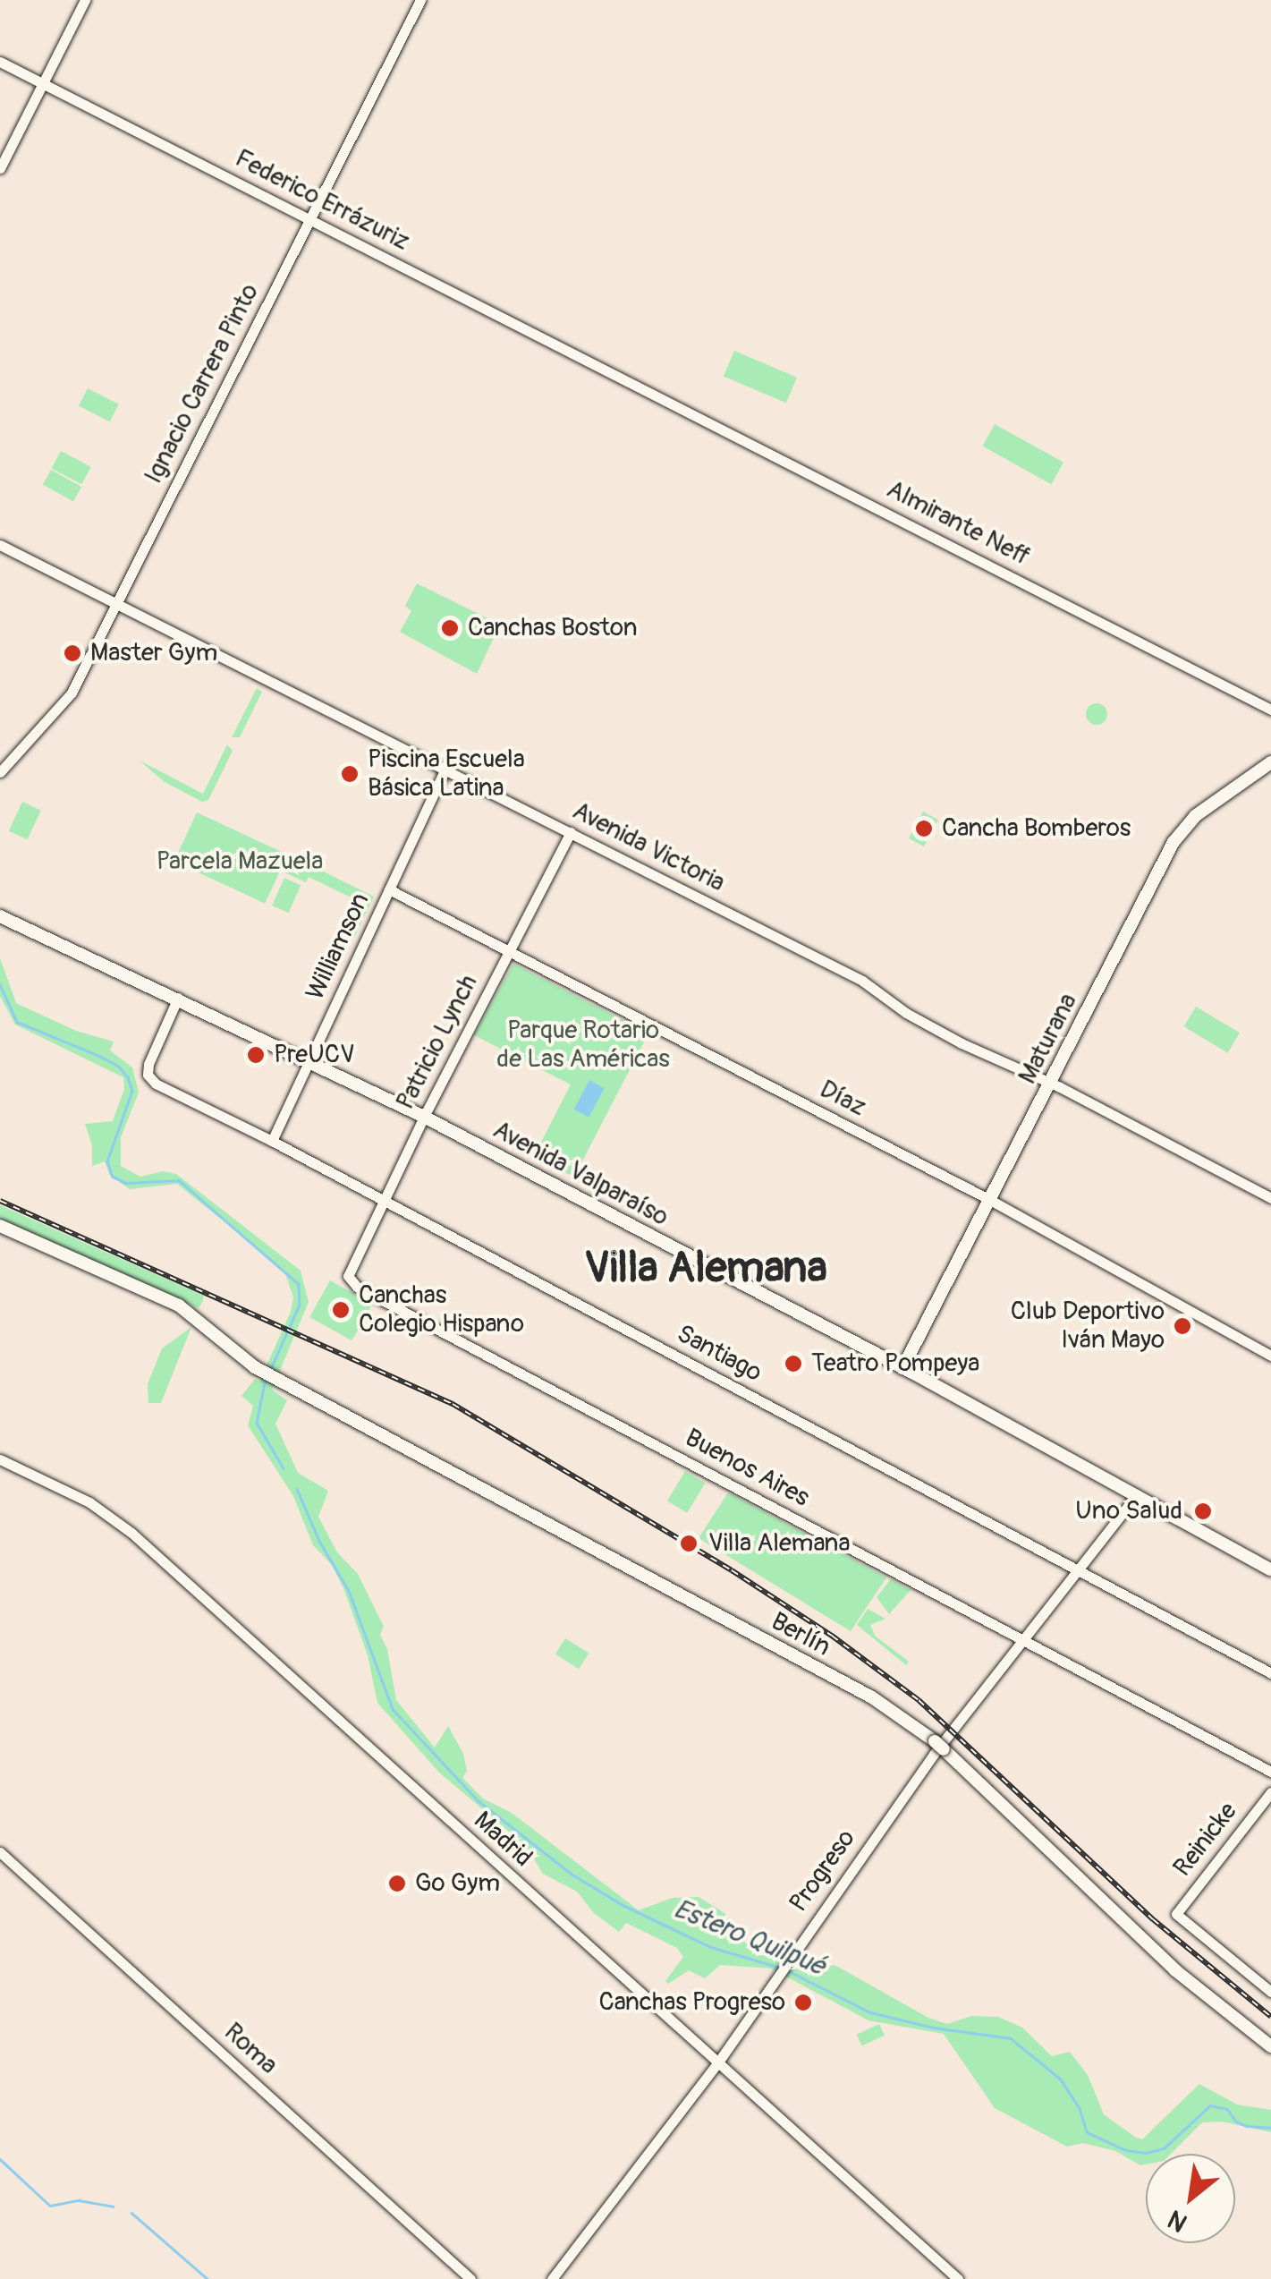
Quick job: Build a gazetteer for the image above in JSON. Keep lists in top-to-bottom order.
{
  "streets": {
    "main road": ["Maturana", "Avenida Valparaíso", "Berlín"],
    "street": [
      "Federico Errázuriz",
      "Ignacio Carrera Pinto",
      "Almirante Neff",
      "Avenida Victoria",
      "Williamson",
      "Patricio Lynch",
      "Díaz",
      "Santiago",
      "Buenos Aires",
      "Madrid",
      "Reinicke",
      "Progreso",
      "Roma"
    ]
  },
  "crossings": [
    ["Federico Errázuriz", "Ignacio Carrera Pinto"],
    ["Federico Errázuriz", "Almirante Neff"],
    ["Ignacio Carrera Pinto", "Avenida Victoria"],
    ["Avenida Victoria", "Williamson"],
    ["Avenida Victoria", "Maturana"],
    ["Avenida Victoria", "Patricio Lynch"],
    ["Williamson", "Díaz"],
    ["Williamson", "Avenida Valparaíso"],
    ["Williamson", "Santiago"],
    ["Maturana", "Díaz"],
    ["Maturana", "Avenida Valparaíso"],
    ["Patricio Lynch", "Díaz"],
    ["Patricio Lynch", "Avenida Valparaíso"],
    ["Patricio Lynch", "Santiago"],
    ["Patricio Lynch", "Buenos Aires"],
    ["Avenida Valparaíso", "Santiago"],
    ["Avenida Valparaíso", "Progreso"],
    ["Santiago", "Progreso"],
    ["Buenos Aires", "Progreso"],
    ["Madrid", "Progreso"]
  ],
  "districts": ["Villa Alemana"],
  "water": ["Estero Quilpué"],
  "parks": ["Parcela Mazuela", "Parque Rotario de Las Américas"],
  "places": [
    "Canchas Boston",
    "Master Gym",
    "Piscina Escuela Básica Latina",
    "Cancha Bomberos",
    "PreUCV",
    "Canchas Colegio Hispano",
    "Club Deportivo Iván Mayo",
    "Teatro Pompeya",
    "Uno Salud",
    "Villa Alemana",
    "Go Gym",
    "Canchas Progreso"
  ],
  "north": "bottom left"
}
